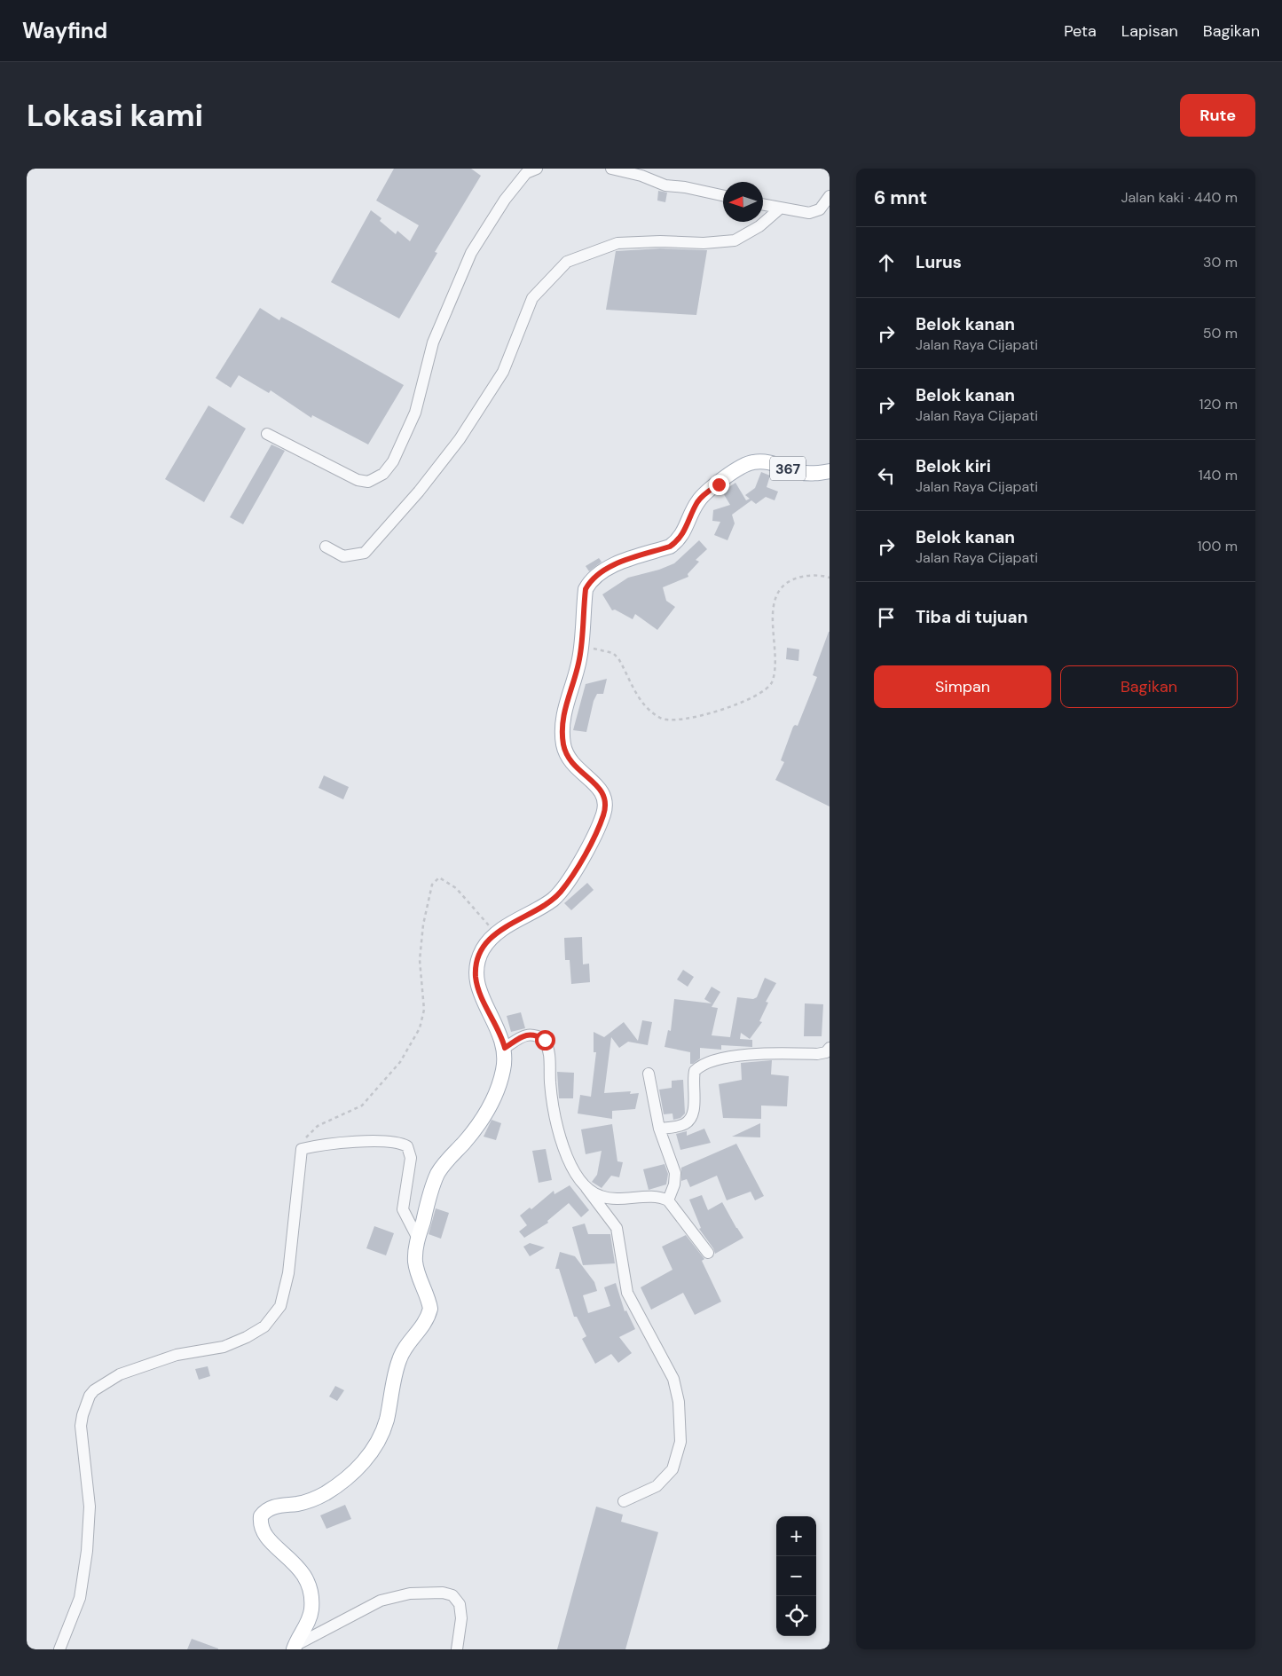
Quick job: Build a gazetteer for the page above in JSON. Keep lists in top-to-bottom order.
{
  "streets": {
    "main road": ["367"]
  },
  "north": "left",
  "page": {
    "header": "Wayfind",
    "nav": ["Peta", "Lapisan", "Bagikan"],
    "buttons": [
      "Rute",
      ["Simpan", "Bagikan"]
    ],
    "title": "Lokasi kami",
    "heading": ["6 mnt", "Jalan kaki · 440 m"],
    "list": [
      ["Lurus", "30 m"],
      ["Belok kanan", "Jalan Raya Cijapati", "50 m"],
      ["Belok kanan", "Jalan Raya Cijapati", "120 m"],
      ["Belok kiri", "Jalan Raya Cijapati", "140 m"],
      ["Belok kanan", "Jalan Raya Cijapati", "100 m"],
      "Tiba di tujuan"
    ],
    "map_buttons": ["+", "−"]
  }
}
